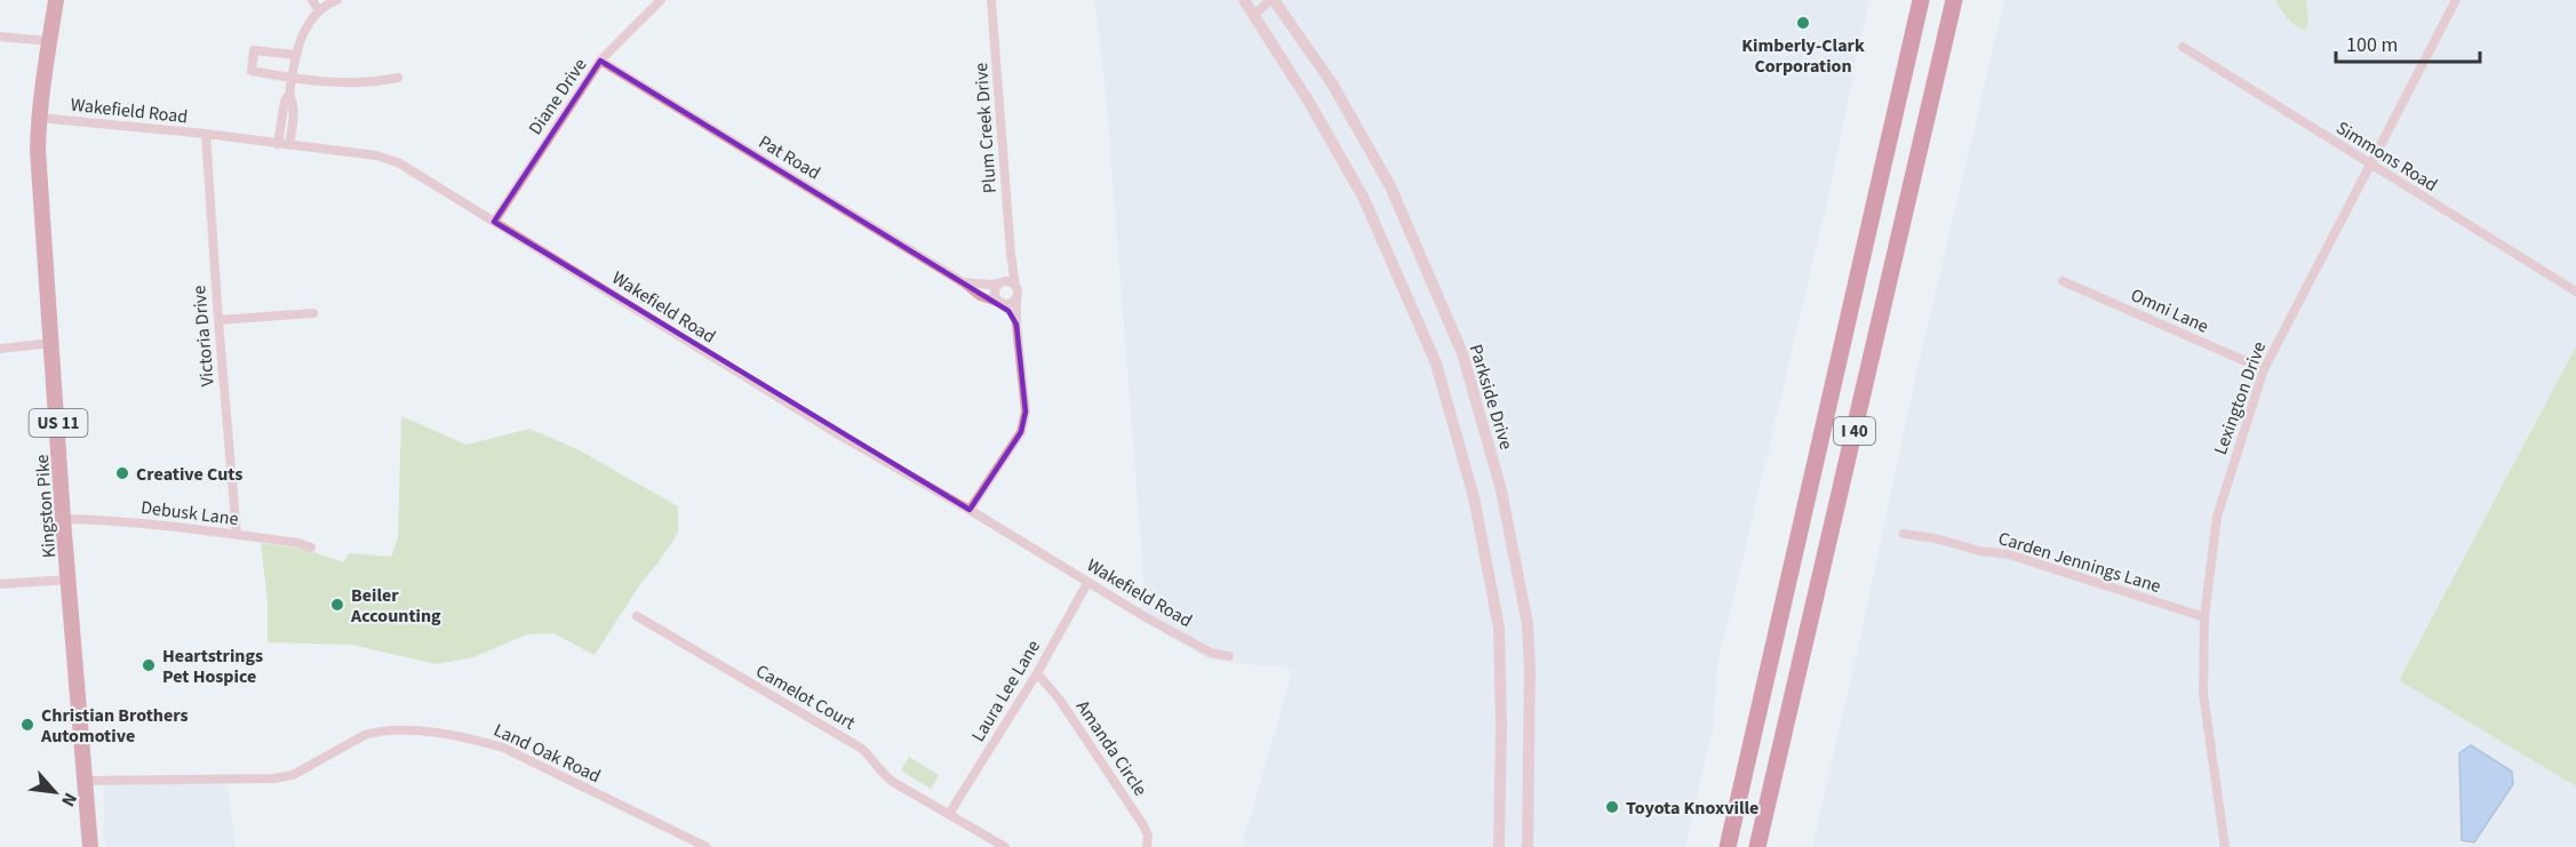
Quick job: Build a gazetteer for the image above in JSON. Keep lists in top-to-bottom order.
{
  "streets": {
    "highway": ["I 40"],
    "main road": ["US 11", "Kingston Pike"],
    "street": [
      "Diane Drive",
      "Wakefield Road",
      "Plum Creek Drive",
      "Simmons Road",
      "Pat Road",
      "Omni Lane",
      "Victoria Drive",
      "Parkside Drive",
      "Lexington Drive",
      "Debusk Lane",
      "Carden Jennings Lane",
      "Laura Lee Lane",
      "Camelot Court",
      "Amanda Circle",
      "Land Oak Road"
    ]
  },
  "crossings": [
    ["Diane Drive", "Wakefield Road"],
    ["Diane Drive", "Pat Road"],
    ["Wakefield Road", "Plum Creek Drive"],
    ["Wakefield Road", "Victoria Drive"],
    ["Wakefield Road", "Kingston Pike"],
    ["Wakefield Road", "Laura Lee Lane"],
    ["Plum Creek Drive", "Pat Road"],
    ["Simmons Road", "Lexington Drive"],
    ["Omni Lane", "Lexington Drive"],
    ["Victoria Drive", "Debusk Lane"],
    ["Lexington Drive", "Carden Jennings Lane"],
    ["Kingston Pike", "Debusk Lane"],
    ["Kingston Pike", "Land Oak Road"],
    ["Laura Lee Lane", "Camelot Court"],
    ["Laura Lee Lane", "Amanda Circle"]
  ],
  "places": [
    "Kimberly-Clark Corporation",
    "Creative Cuts",
    "Beiler Accounting",
    "Heartstrings Pet Hospice",
    "Christian Brothers Automotive",
    "Toyota Knoxville"
  ],
  "scale_bar": "100 m",
  "north": "bottom right"
}
